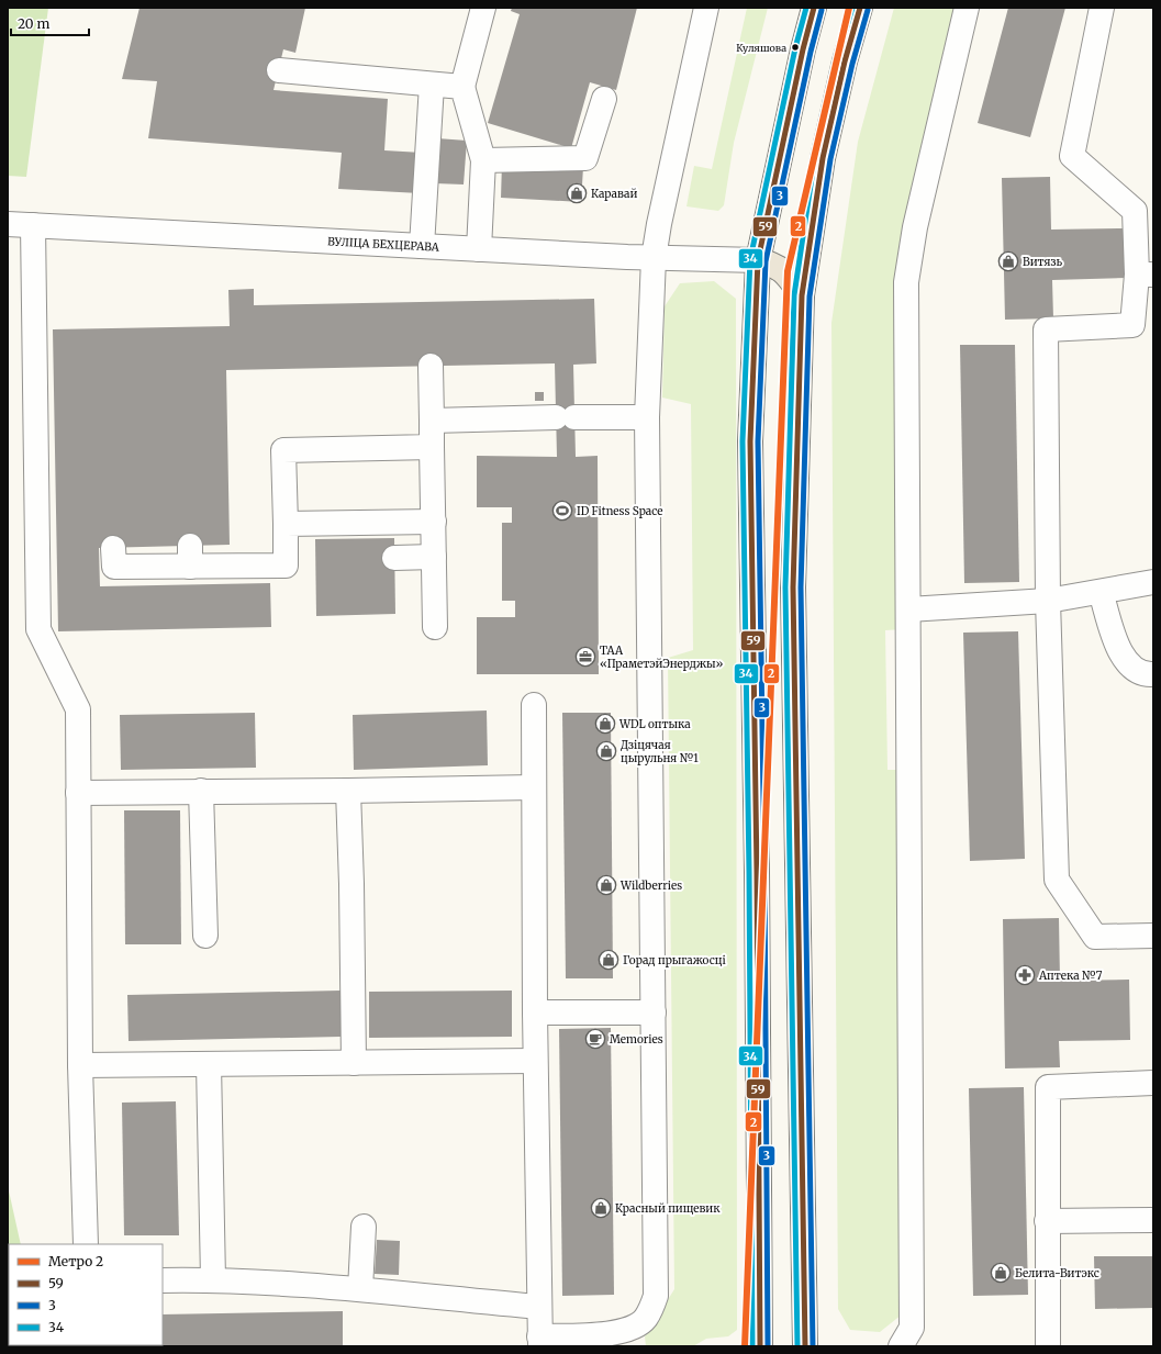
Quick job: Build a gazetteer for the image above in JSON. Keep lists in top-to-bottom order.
{
  "streets": {
    "street": ["ВУЛІЦА БЕХЦЕРАВА"]
  },
  "places": {
    "other": ["Куляшова"],
    "shop": [
      "Каравай",
      "Витязь",
      "WDL оптыка",
      "Дзіцячая цырульня №1",
      "Wildberries",
      "Горад прыгажосці",
      "Красный пищевик",
      "Белита-Витэкс"
    ],
    "sports": ["ID Fitness Space"],
    "office": ["ТАА «ПраметэйЭнерджы»"],
    "pharmacy": ["Аптека №7"],
    "cafe": ["Memories"]
  },
  "lines": [
    "metro line 2",
    "transit line 59",
    "transit line 34",
    "transit line 3"
  ],
  "legend": [
    "Метро 2",
    "59",
    "3",
    "34"
  ],
  "scale_bar": "20 m"
}
